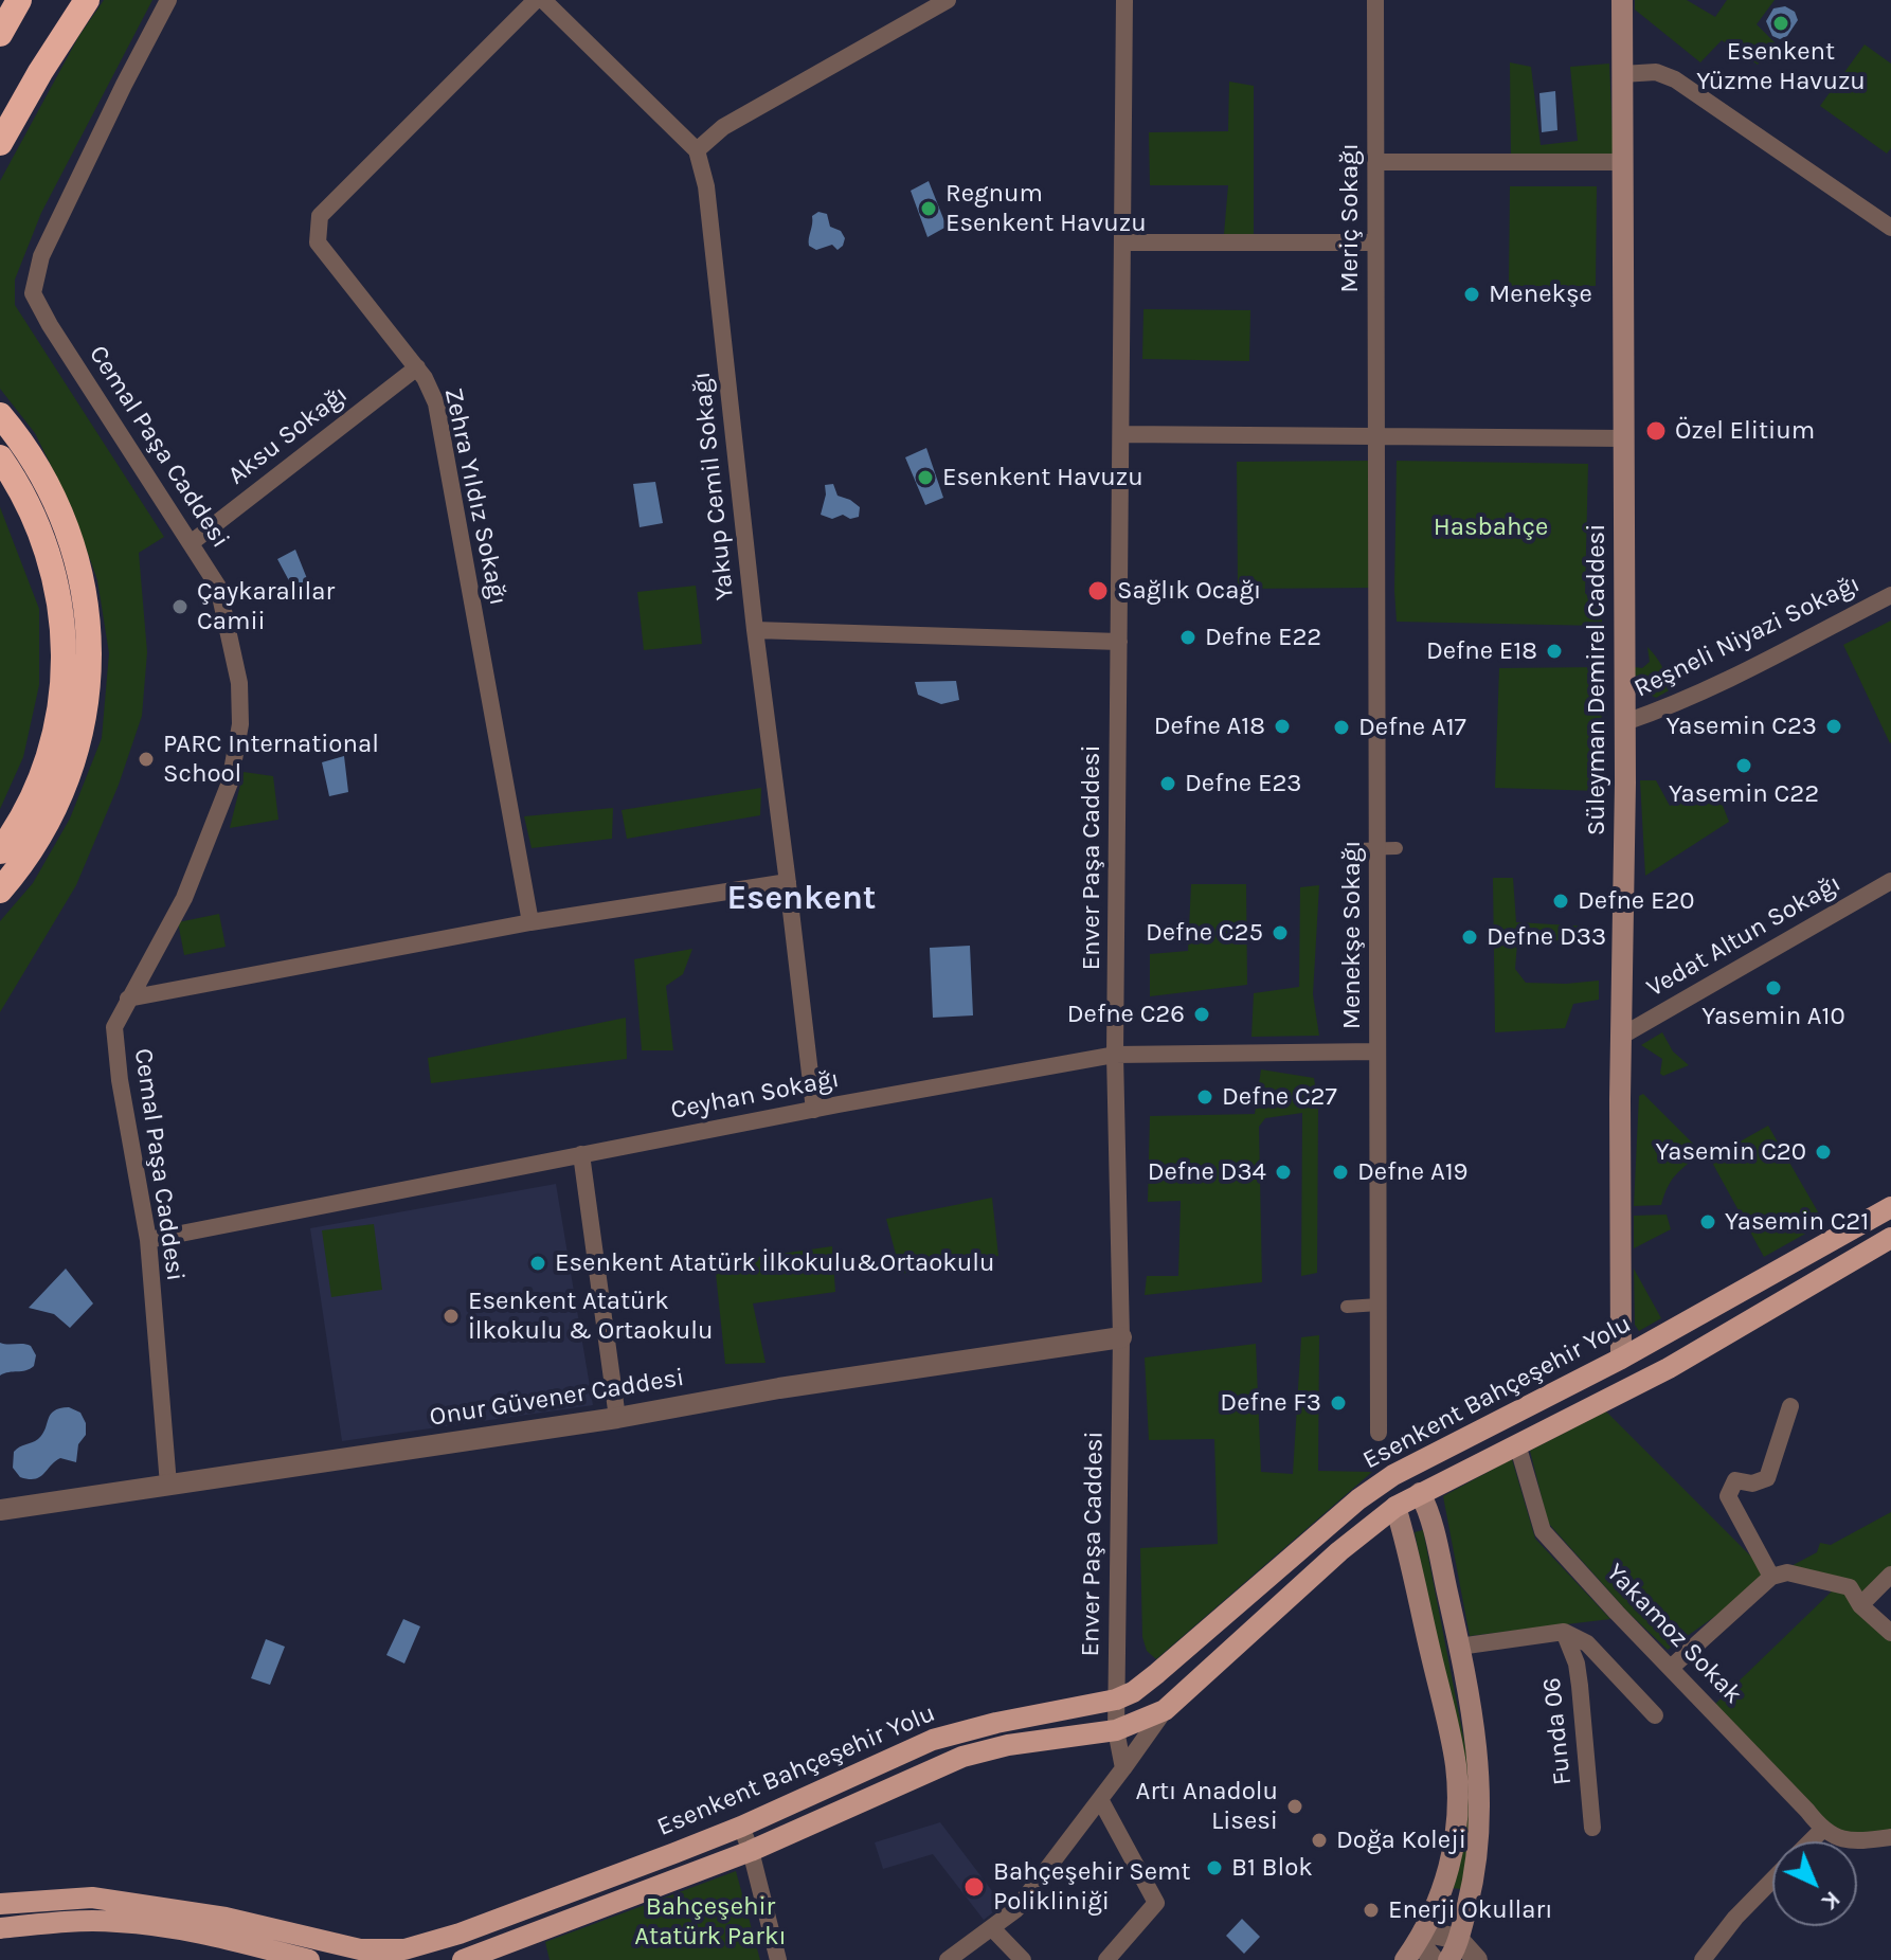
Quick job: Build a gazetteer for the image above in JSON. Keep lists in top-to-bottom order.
{
  "streets": {
    "main road": ["Süleyman Demirel Caddesi", "Esenkent Bahçeşehir Yolu"],
    "street": [
      "Meriç Sokağı",
      "Aksu Sokağı",
      "Cemal Paşa Caddesi",
      "Yakup Cemil Sokağı",
      "Zehra Yıldız Sokağı",
      "Reşneli Niyazi Sokağı",
      "Enver Paşa Caddesi",
      "Menekşe Sokağı",
      "Vedat Altun Sokağı",
      "Ceyhan Sokağı",
      "Onur Güvener Caddesi",
      "Yakamoz Sokak",
      "Funda 06"
    ]
  },
  "crossings": [
    ["Meriç Sokağı", "Menekşe Sokağı"],
    ["Aksu Sokağı", "Cemal Paşa Caddesi"],
    ["Aksu Sokağı", "Zehra Yıldız Sokağı"],
    ["Cemal Paşa Caddesi", "Ceyhan Sokağı"],
    ["Cemal Paşa Caddesi", "Onur Güvener Caddesi"],
    ["Yakup Cemil Sokağı", "Ceyhan Sokağı"],
    ["Reşneli Niyazi Sokağı", "Süleyman Demirel Caddesi"],
    ["Süleyman Demirel Caddesi", "Vedat Altun Sokağı"],
    ["Süleyman Demirel Caddesi", "Esenkent Bahçeşehir Yolu"],
    ["Enver Paşa Caddesi", "Ceyhan Sokağı"],
    ["Enver Paşa Caddesi", "Esenkent Bahçeşehir Yolu"],
    ["Enver Paşa Caddesi", "Onur Güvener Caddesi"],
    ["Menekşe Sokağı", "Ceyhan Sokağı"]
  ],
  "districts": ["Esenkent"],
  "parks": ["Hasbahçe", "Bahçeşehir Atatürk Parkı"],
  "places": [
    "Esenkent Yüzme Havuzu",
    "Regnum Esenkent Havuzu",
    "Menekşe",
    "Özel Elitium",
    "Esenkent Havuzu",
    "Sağlık Ocağı",
    "Çaykaralılar Camii",
    "Defne E22",
    "Defne E18",
    "Defne A18",
    "Yasemin C23",
    "Defne A17",
    "PARC International School",
    "Yasemin C22",
    "Defne E23",
    "Defne E20",
    "Defne C25",
    "Defne D33",
    "Yasemin A10",
    "Defne C26",
    "Defne C27",
    "Yasemin C20",
    "Defne D34",
    "Defne A19",
    "Yasemin C21",
    "Esenkent Atatürk İlkokulu&Ortaokulu",
    "Esenkent Atatürk İlkokulu & Ortaokulu",
    "Defne F3",
    "Artı Anadolu Lisesi",
    "Doğa Koleji",
    "B1 Blok",
    "Bahçeşehir Semt Polikliniği",
    "Enerji Okulları"
  ],
  "north": "bottom right"
}
